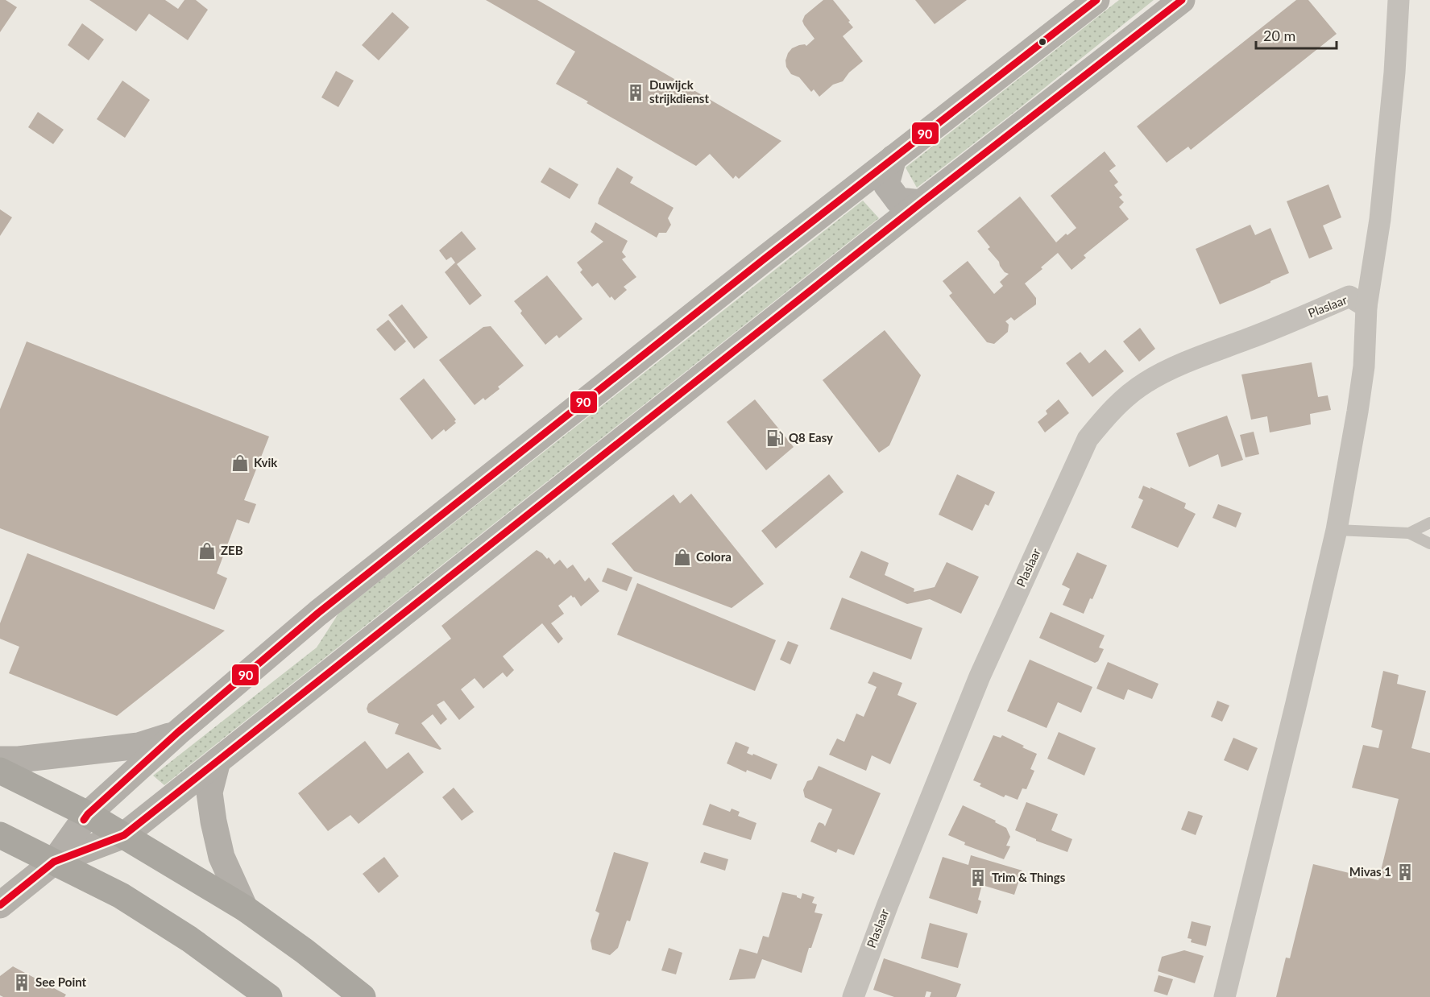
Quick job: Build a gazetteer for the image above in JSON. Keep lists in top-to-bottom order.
{
  "streets": {
    "street": ["Plaslaar"]
  },
  "places": {
    "building": [
      "Duwijck strijkdienst",
      "Mivas 1",
      "Trim & Things",
      "See Point"
    ],
    "fuel station": ["Q8 Easy"],
    "shop": ["Kvik", "ZEB", "Colora"]
  },
  "lines": ["transit line 90"],
  "scale_bar": "20 m"
}
